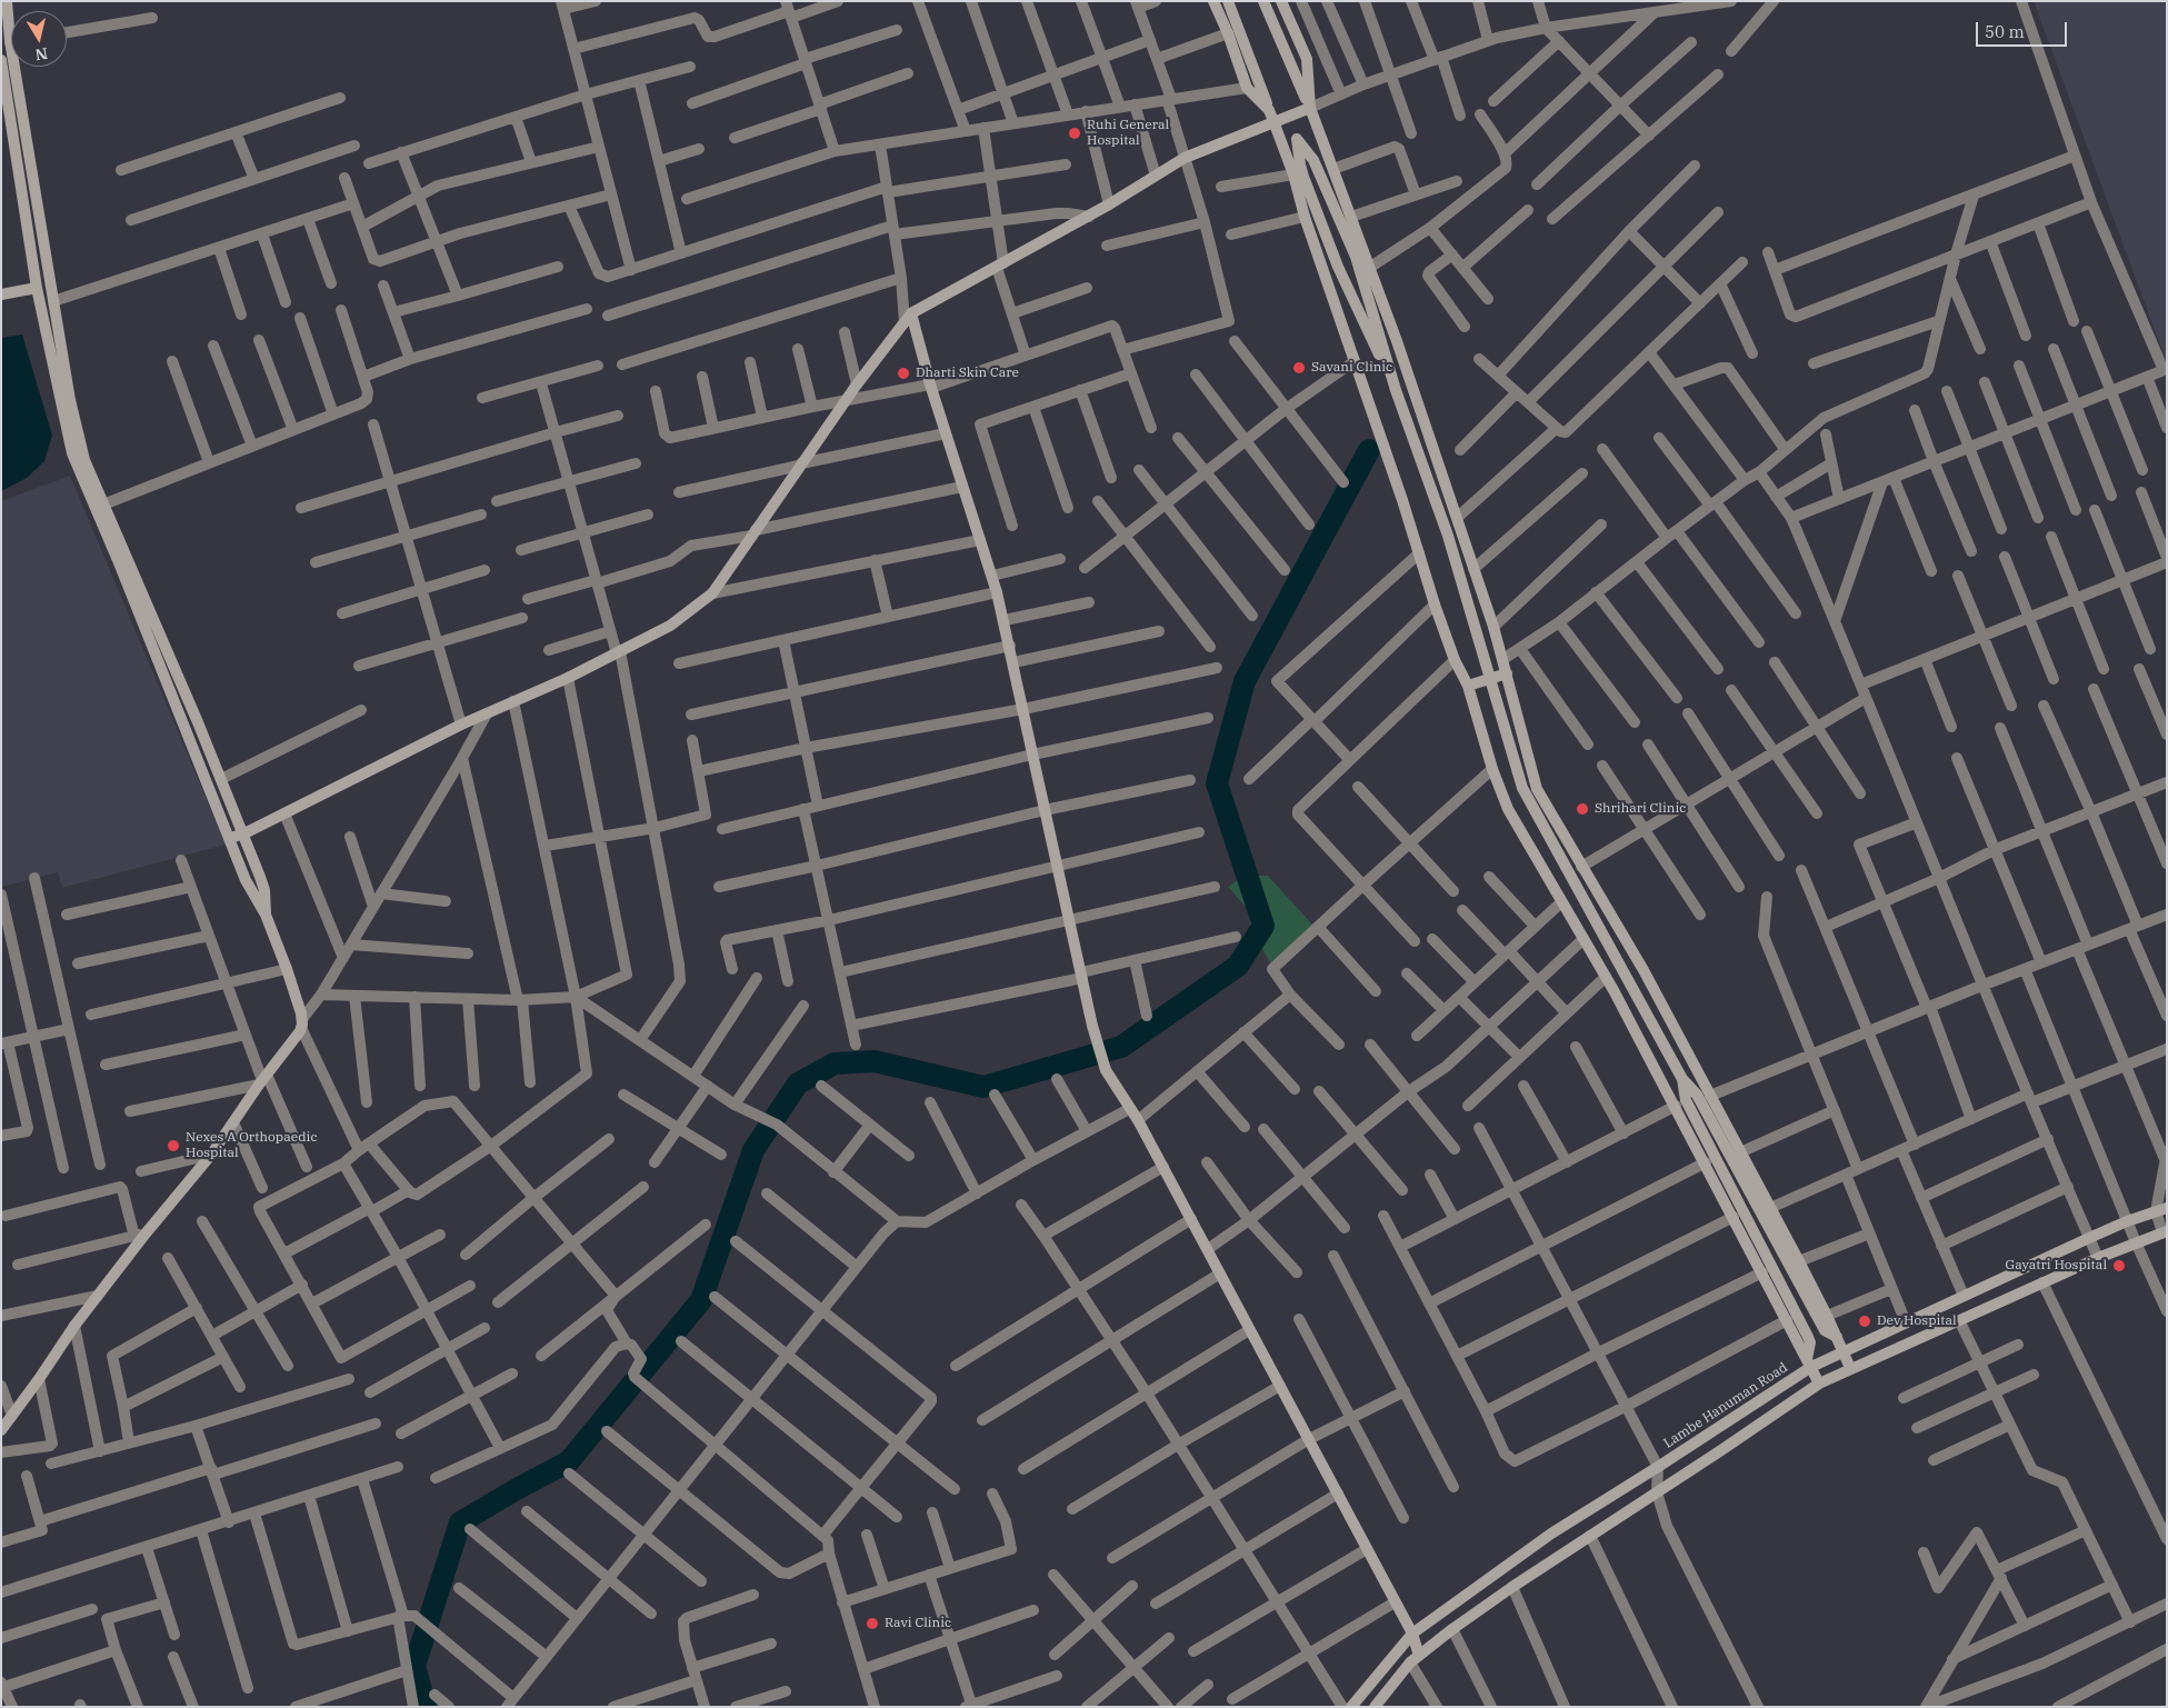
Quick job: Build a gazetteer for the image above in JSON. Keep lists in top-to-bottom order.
{
  "streets": {
    "main road": ["Lambe Hanuman Road"]
  },
  "places": [
    "Ruhi General Hospital",
    "Savani Clinic",
    "Dharti Skin Care",
    "Shrihari Clinic",
    "Nexes A Orthopaedic Hospital",
    "Gayatri Hospital",
    "Dev Hospital",
    "Ravi Clinic"
  ],
  "scale_bar": "50 m",
  "north": "bottom"
}
